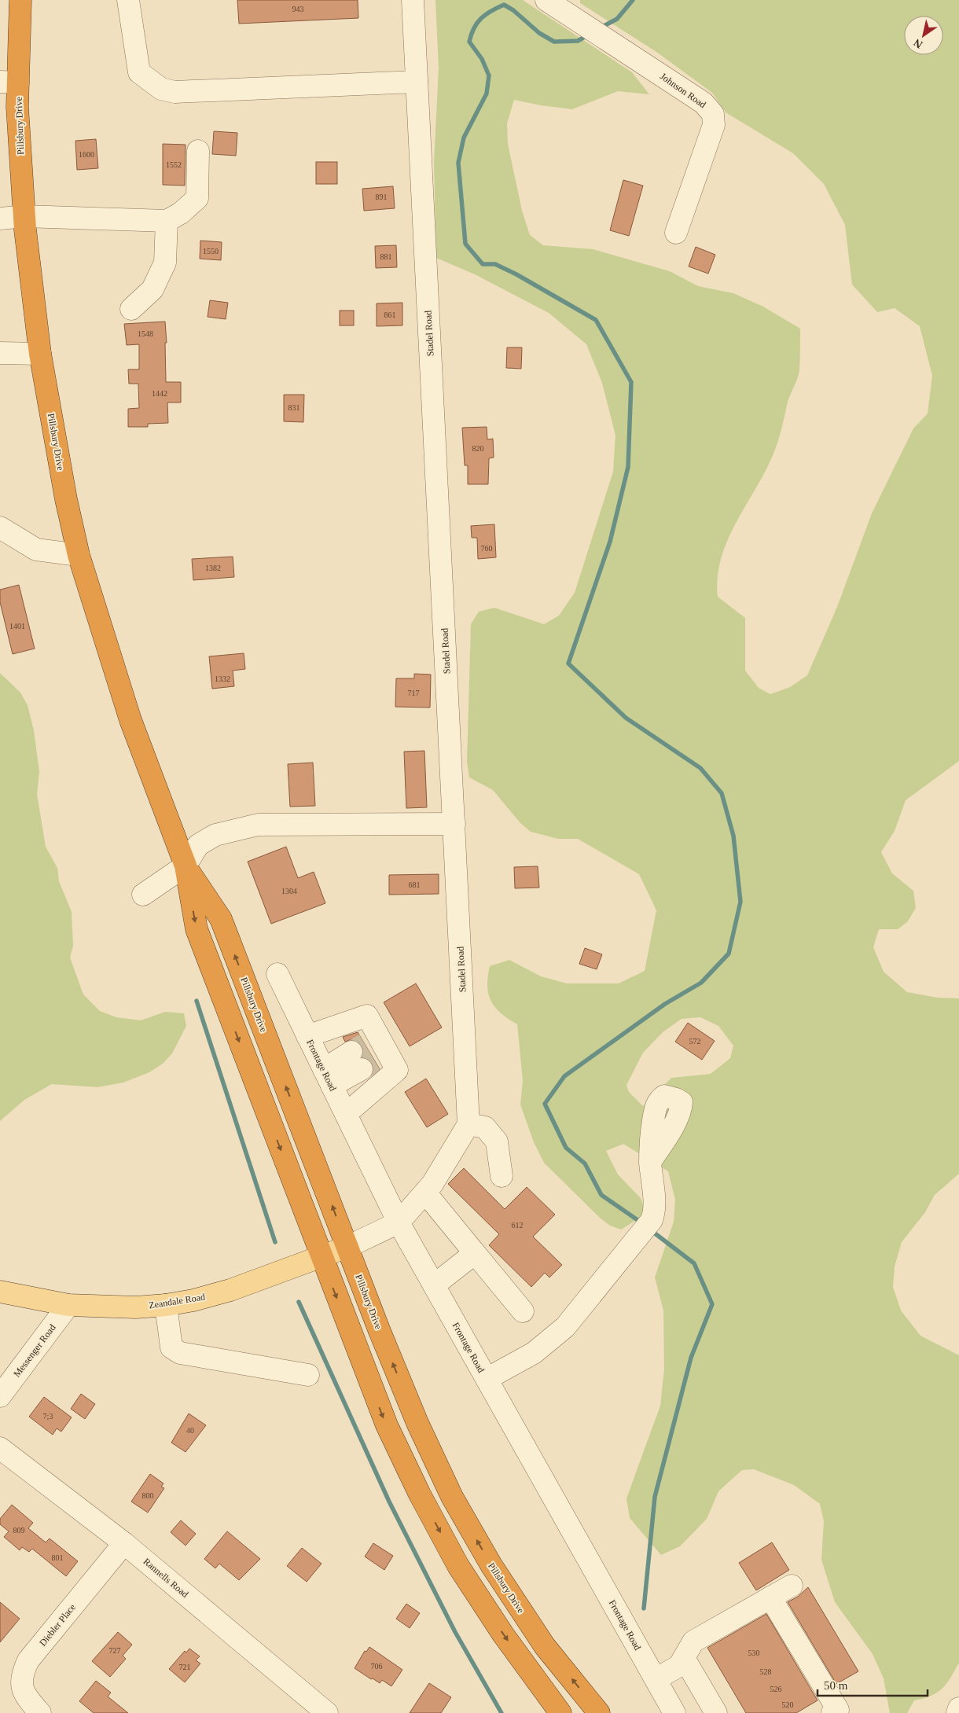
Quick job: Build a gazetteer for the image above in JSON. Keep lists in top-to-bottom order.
{
  "streets": {
    "highway": ["Pillsbury Drive"],
    "main road": ["Zeandale Road"],
    "street": [
      "Johnson Road",
      "Stadel Road",
      "Frontage Road",
      "Messenger Road",
      "Rannells Road",
      "Diebler Place"
    ]
  },
  "crossings": [
    ["Pillsbury Drive", "Zeandale Road"],
    ["Zeandale Road", "Messenger Road"],
    ["Rannells Road", "Diebler Place"]
  ],
  "house_numbers": [
    "943",
    "1600",
    "1552",
    "891",
    "1550",
    "881",
    "861",
    "1548",
    "1442",
    "831",
    "820",
    "760",
    "1382",
    "1401",
    "1332",
    "717",
    "681",
    "1304",
    "572",
    "612",
    "7;3",
    "40",
    "800",
    "809",
    "801",
    "727",
    "530",
    "706",
    "721",
    "528",
    "526",
    "520"
  ],
  "scale_bar": "50 m",
  "north": "bottom left"
}
